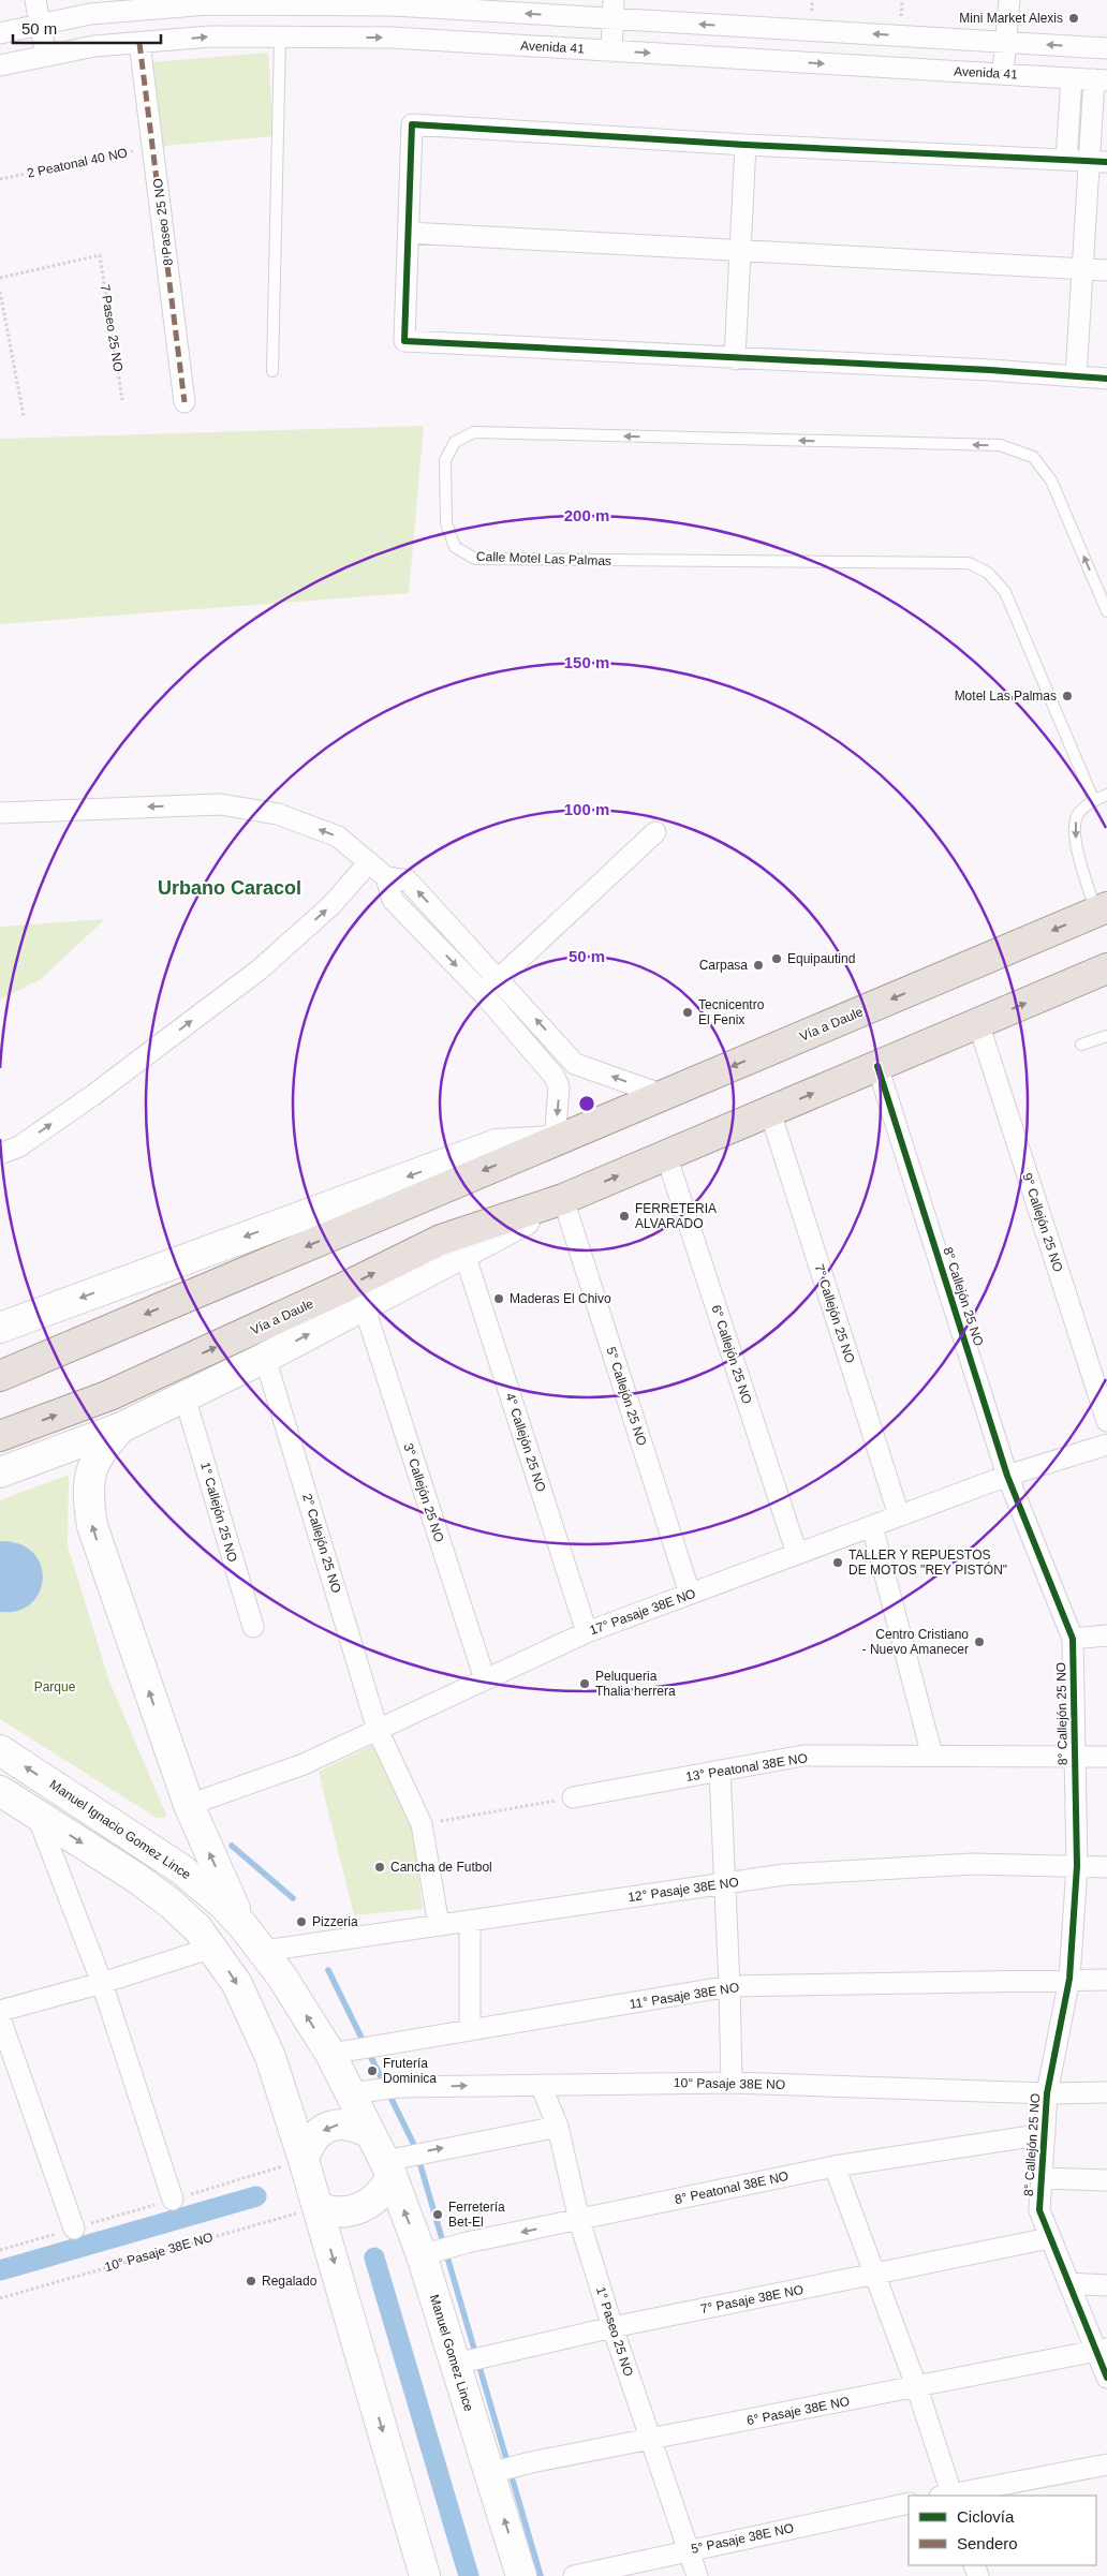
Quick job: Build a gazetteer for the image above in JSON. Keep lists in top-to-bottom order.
{
  "streets": {
    "main road": ["Vía a Daule", "Manuel Ignacio Gomez Lince", "Manuel Gomez Lince"],
    "street": [
      "Avenida 41",
      "8 Paseo 25 NO",
      "9° Callejón 25 NO",
      "8° Callejón 25 NO",
      "7° Callejón 25 NO",
      "6° Callejón 25 NO",
      "5° Callejón 25 NO",
      "4° Callejón 25 NO",
      "3° Callejón 25 NO",
      "1° Callejón 25 NO",
      "2° Callejón 25 NO",
      "17° Pasaje 38E NO",
      "13° Peatonal 38E NO",
      "12° Pasaje 38E NO",
      "11° Pasaje 38E NO",
      "10° Pasaje 38E NO",
      "8° Peatonal 38E NO",
      "7° Pasaje 38E NO",
      "1° Paseo 25 NO",
      "6° Pasaje 38E NO",
      "5° Pasaje 38E NO"
    ],
    "lane": ["Calle Motel Las Palmas"],
    "path": ["2 Peatonal 40 NO", "7 Paseo 25 NO"]
  },
  "crossings": [
    ["Avenida 41", "8 Paseo 25 NO"],
    ["2 Peatonal 40 NO", "8 Paseo 25 NO"],
    ["Vía a Daule", "9° Callejón 25 NO"],
    ["Vía a Daule", "8° Callejón 25 NO"],
    ["Vía a Daule", "7° Callejón 25 NO"],
    ["Vía a Daule", "6° Callejón 25 NO"],
    ["Vía a Daule", "5° Callejón 25 NO"],
    ["Vía a Daule", "4° Callejón 25 NO"],
    ["Vía a Daule", "3° Callejón 25 NO"],
    ["Vía a Daule", "1° Callejón 25 NO"],
    ["Vía a Daule", "2° Callejón 25 NO"],
    ["8° Callejón 25 NO", "17° Pasaje 38E NO"],
    ["8° Callejón 25 NO", "13° Peatonal 38E NO"],
    ["8° Callejón 25 NO", "12° Pasaje 38E NO"],
    ["8° Callejón 25 NO", "11° Pasaje 38E NO"],
    ["8° Callejón 25 NO", "10° Pasaje 38E NO"],
    ["8° Callejón 25 NO", "8° Peatonal 38E NO"],
    ["8° Callejón 25 NO", "7° Pasaje 38E NO"],
    ["8° Callejón 25 NO", "6° Pasaje 38E NO"],
    ["7° Callejón 25 NO", "17° Pasaje 38E NO"],
    ["6° Callejón 25 NO", "17° Pasaje 38E NO"],
    ["5° Callejón 25 NO", "17° Pasaje 38E NO"],
    ["4° Callejón 25 NO", "17° Pasaje 38E NO"],
    ["3° Callejón 25 NO", "17° Pasaje 38E NO"],
    ["2° Callejón 25 NO", "17° Pasaje 38E NO"],
    ["2° Callejón 25 NO", "12° Pasaje 38E NO"],
    ["Manuel Ignacio Gomez Lince", "12° Pasaje 38E NO"],
    ["Manuel Ignacio Gomez Lince", "11° Pasaje 38E NO"],
    ["Manuel Ignacio Gomez Lince", "10° Pasaje 38E NO"],
    ["Manuel Ignacio Gomez Lince", "Manuel Gomez Lince"],
    ["10° Pasaje 38E NO", "1° Paseo 25 NO"],
    ["10° Pasaje 38E NO", "Manuel Gomez Lince"],
    ["8° Peatonal 38E NO", "1° Paseo 25 NO"],
    ["8° Peatonal 38E NO", "Manuel Gomez Lince"],
    ["7° Pasaje 38E NO", "1° Paseo 25 NO"],
    ["7° Pasaje 38E NO", "Manuel Gomez Lince"],
    ["1° Paseo 25 NO", "6° Pasaje 38E NO"],
    ["1° Paseo 25 NO", "5° Pasaje 38E NO"],
    ["Manuel Gomez Lince", "6° Pasaje 38E NO"]
  ],
  "districts": ["Urbano Caracol"],
  "parks": ["Parque"],
  "places": [
    "Mini Market Alexis",
    "Motel Las Palmas",
    "Equipautind",
    "Carpasa",
    "Tecnicentro El Fenix",
    "FERRETERIA ALVARADO",
    "Maderas El Chivo",
    "TALLER Y REPUESTOS DE MOTOS \"REY PISTÓN\"",
    "Centro Cristiano - Nuevo Amanecer",
    "Peluqueria Thalia herrera",
    "Cancha de Futbol",
    "Pizzeria",
    "Frutería Dominica",
    "Ferretería Bet-El",
    "Regalado"
  ],
  "legend": ["Ciclovía", "Sendero"],
  "scale_bar": "50 m",
  "rings": [
    "200 m",
    "150 m",
    "100 m",
    "50 m"
  ]
}
